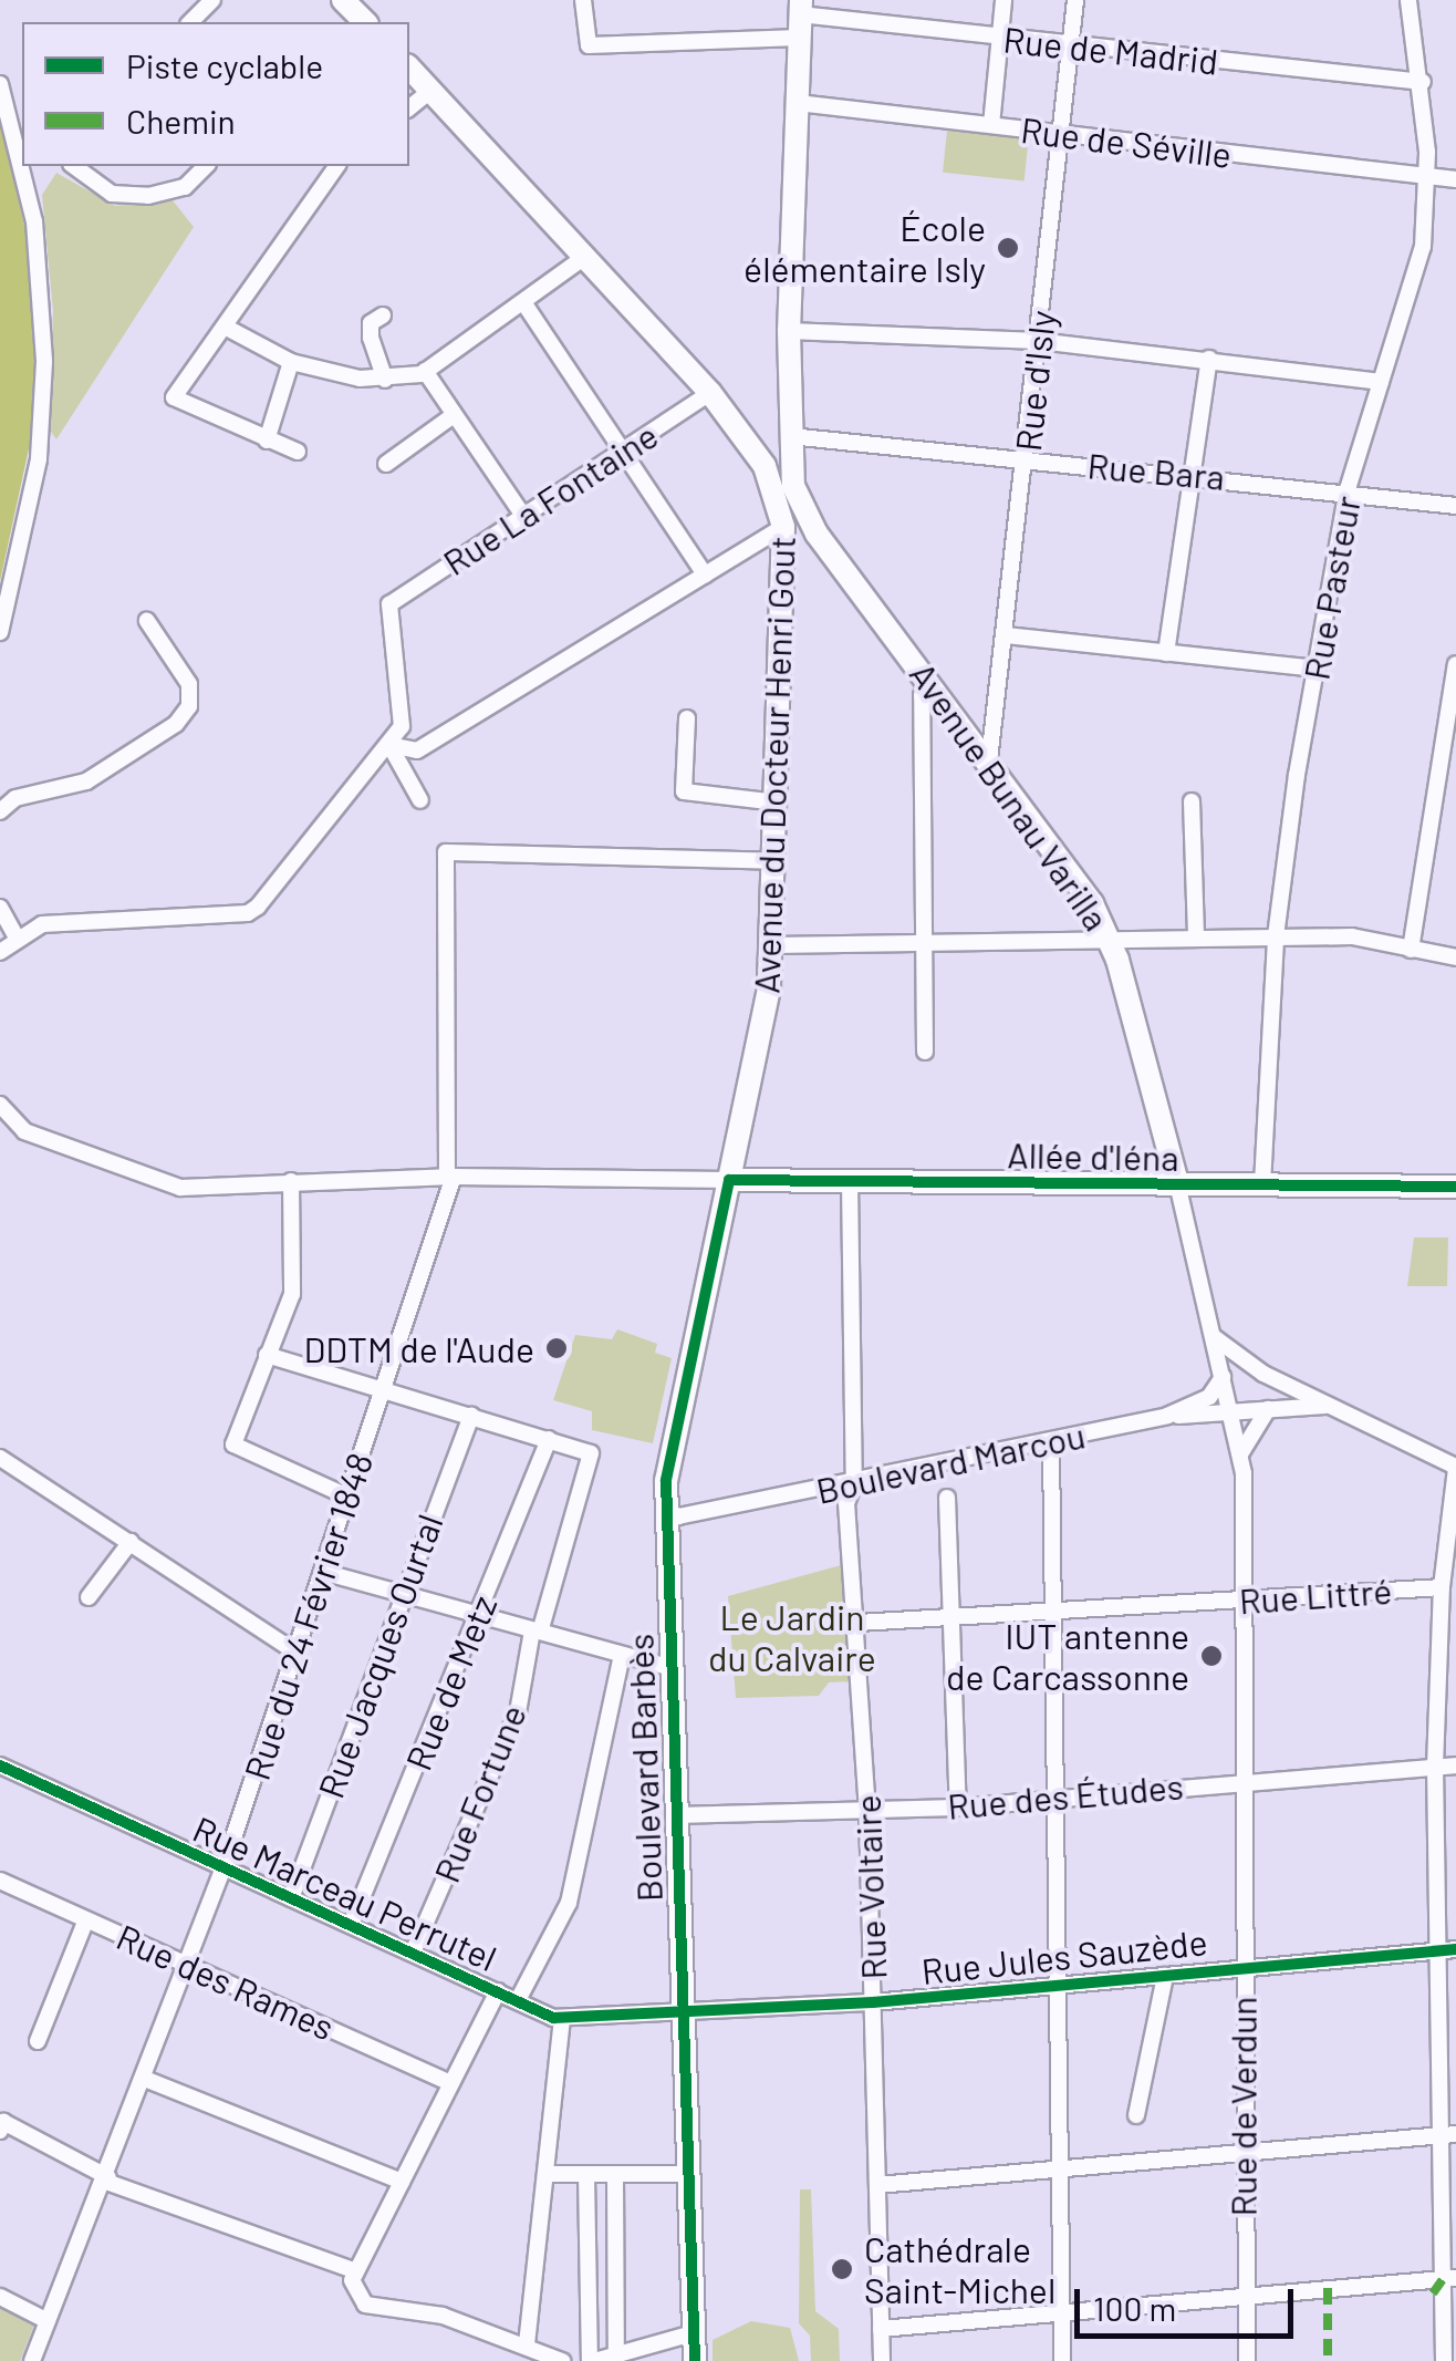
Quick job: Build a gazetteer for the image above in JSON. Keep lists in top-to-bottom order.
{
  "streets": {
    "main road": [
      "Avenue du Docteur Henri Gout",
      "Avenue Bunau Varilla",
      "Allée d'Iéna",
      "Boulevard Barbès"
    ],
    "street": [
      "Rue de Madrid",
      "Rue de Séville",
      "Rue d'Isly",
      "Rue Bara",
      "Rue La Fontaine",
      "Rue Pasteur",
      "Boulevard Marcou",
      "Rue Littré",
      "Rue du 24 Février 1848",
      "Rue Jacques Ourtal",
      "Rue de Metz",
      "Rue Fortune",
      "Rue des Études",
      "Rue Voltaire",
      "Rue Marceau Perrutel",
      "Rue Jules Sauzède",
      "Rue des Rames",
      "Rue de Verdun"
    ]
  },
  "crossings": [
    ["Rue de Madrid", "Rue d'Isly"],
    ["Rue de Madrid", "Rue Pasteur"],
    ["Rue de Séville", "Rue d'Isly"],
    ["Rue de Séville", "Rue Pasteur"],
    ["Rue d'Isly", "Rue Bara"],
    ["Rue d'Isly", "Avenue Bunau Varilla"],
    ["Rue Bara", "Rue Pasteur"],
    ["Rue Bara", "Avenue Bunau Varilla"],
    ["Rue La Fontaine", "Avenue Bunau Varilla"],
    ["Rue Pasteur", "Allée d'Iéna"],
    ["Avenue du Docteur Henri Gout", "Avenue Bunau Varilla"],
    ["Avenue du Docteur Henri Gout", "Allée d'Iéna"],
    ["Avenue du Docteur Henri Gout", "Rue du 24 Février 1848"],
    ["Avenue du Docteur Henri Gout", "Boulevard Barbès"],
    ["Avenue Bunau Varilla", "Allée d'Iéna"],
    ["Avenue Bunau Varilla", "Rue de Verdun"],
    ["Allée d'Iéna", "Rue du 24 Février 1848"],
    ["Allée d'Iéna", "Boulevard Barbès"],
    ["Allée d'Iéna", "Rue Voltaire"],
    ["Allée d'Iéna", "Rue de Verdun"],
    ["Boulevard Marcou", "Boulevard Barbès"],
    ["Boulevard Marcou", "Rue Voltaire"],
    ["Boulevard Marcou", "Rue de Verdun"],
    ["Rue Littré", "Rue Voltaire"],
    ["Rue Littré", "Rue de Verdun"],
    ["Rue du 24 Février 1848", "Rue Marceau Perrutel"],
    ["Rue du 24 Février 1848", "Rue des Rames"],
    ["Rue Jacques Ourtal", "Rue Marceau Perrutel"],
    ["Rue de Metz", "Rue Fortune"],
    ["Rue de Metz", "Rue Marceau Perrutel"],
    ["Boulevard Barbès", "Rue des Études"],
    ["Boulevard Barbès", "Rue Marceau Perrutel"],
    ["Boulevard Barbès", "Rue Jules Sauzède"],
    ["Rue Fortune", "Rue Marceau Perrutel"],
    ["Rue des Études", "Rue Voltaire"],
    ["Rue des Études", "Rue de Verdun"],
    ["Rue Voltaire", "Rue Jules Sauzède"],
    ["Rue Marceau Perrutel", "Rue Jules Sauzède"],
    ["Rue Jules Sauzède", "Rue de Verdun"]
  ],
  "parks": ["Le Jardin du Calvaire"],
  "places": [
    "École élémentaire Isly",
    "DDTM de l'Aude",
    "IUT antenne de Carcassonne",
    "Cathédrale Saint-Michel"
  ],
  "legend": ["Piste cyclable", "Chemin"],
  "scale_bar": "100 m"
}
